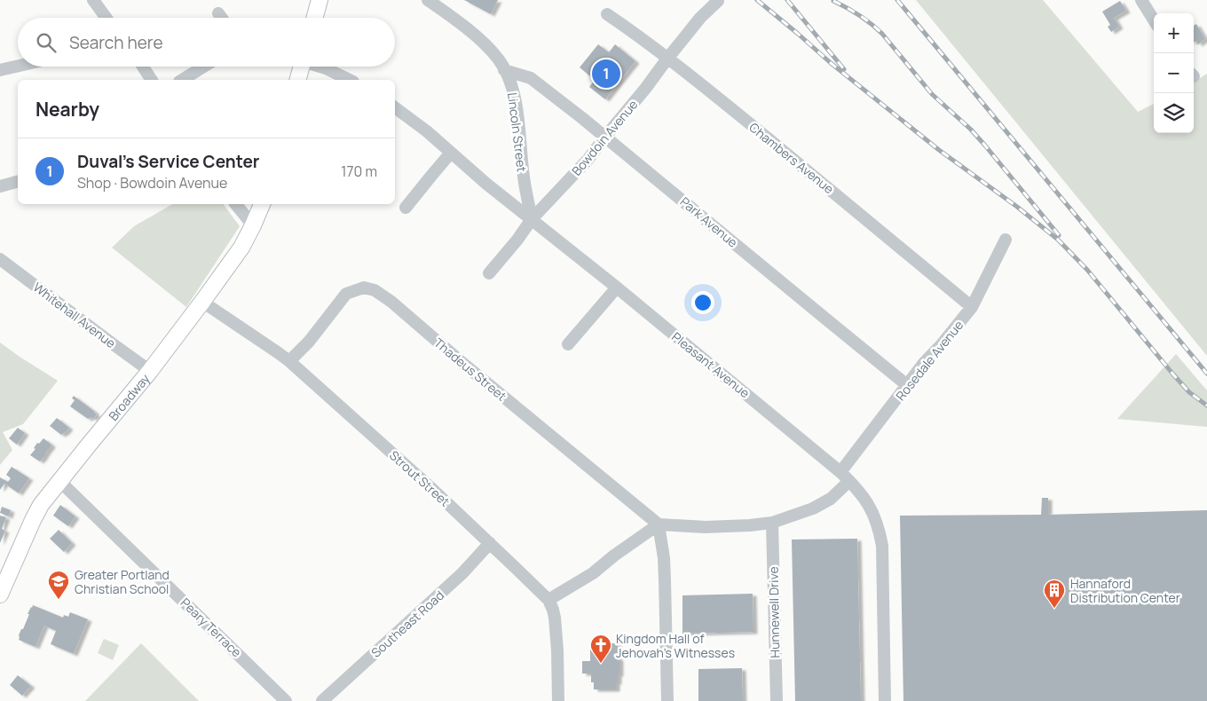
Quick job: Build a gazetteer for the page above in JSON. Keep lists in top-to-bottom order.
{
  "streets": {
    "main road": ["Broadway"],
    "street": [
      "Lincoln Street",
      "Bowdoin Avenue",
      "Chambers Avenue",
      "Park Avenue",
      "Whitehall Avenue",
      "Rosedale Avenue",
      "Pleasant Avenue",
      "Thadeus Street",
      "Strout Street",
      "Hunnewell Drive",
      "Southeast Road",
      "Peary Terrace"
    ]
  },
  "crossings": [
    ["Lincoln Street", "Bowdoin Avenue"],
    ["Lincoln Street", "Park Avenue"],
    ["Lincoln Street", "Pleasant Avenue"],
    ["Bowdoin Avenue", "Chambers Avenue"],
    ["Bowdoin Avenue", "Park Avenue"],
    ["Bowdoin Avenue", "Pleasant Avenue"],
    ["Chambers Avenue", "Rosedale Avenue"],
    ["Park Avenue", "Rosedale Avenue"],
    ["Whitehall Avenue", "Broadway"],
    ["Rosedale Avenue", "Pleasant Avenue"],
    ["Thadeus Street", "Strout Street"],
    ["Broadway", "Strout Street"],
    ["Broadway", "Peary Terrace"],
    ["Strout Street", "Southeast Road"]
  ],
  "places": {
    "school or university": ["Greater Portland Christian School"],
    "building": ["Hannaford Distribution Center"],
    "church": ["Kingdom Hall of Jehovah's Witnesses"]
  },
  "page": {
    "map_buttons": ["+", "−"],
    "search": "Search here",
    "pins": "1",
    "heading": "Nearby",
    "list": [
      {
        "mark": "1",
        "name": "Duval's Service Center",
        "note": "Shop · Bowdoin Avenue",
        "value": "170 m"
      }
    ]
  }
}
